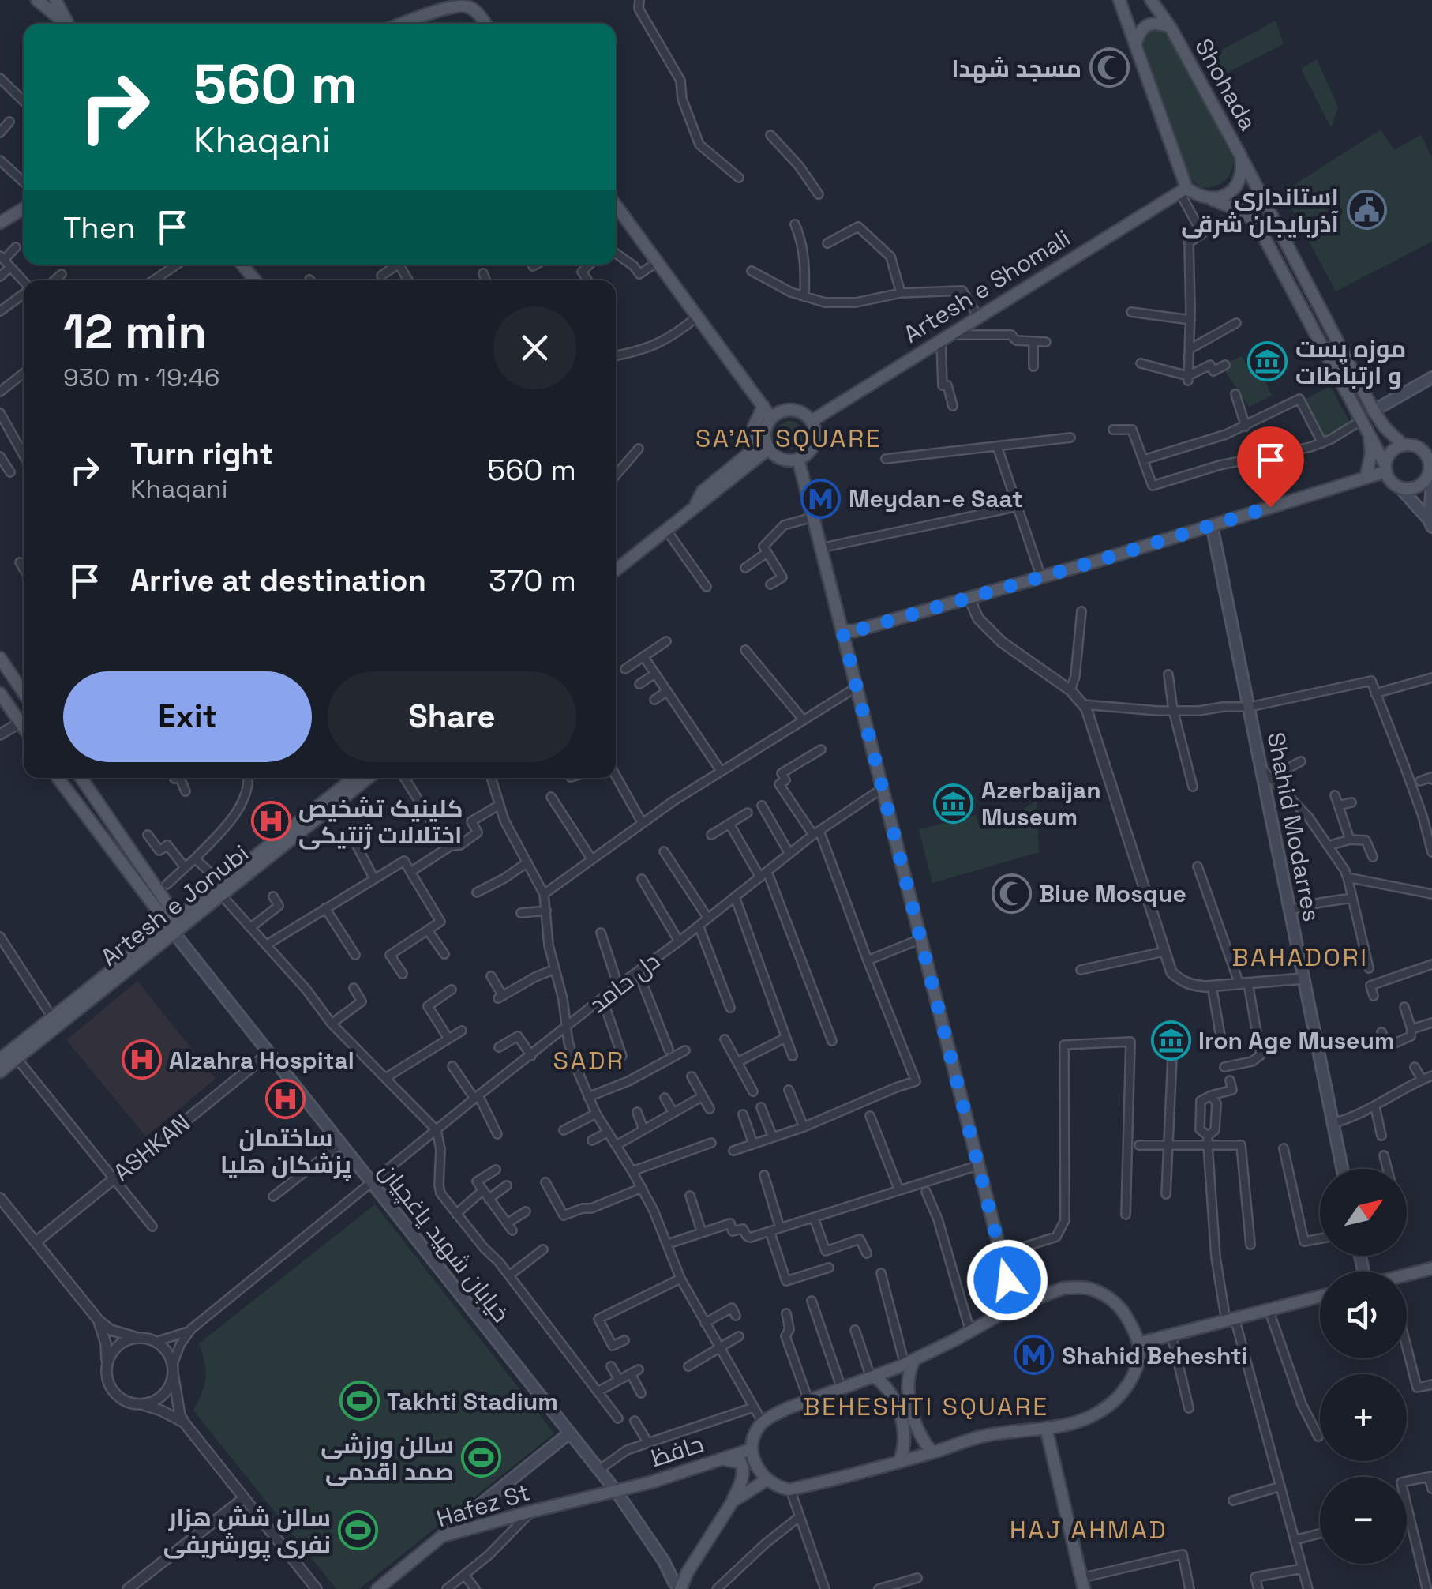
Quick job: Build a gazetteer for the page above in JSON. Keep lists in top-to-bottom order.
{
  "streets": {
    "main road": [
      "Shohada",
      "Artesh e Shomali",
      "Shahid Modarres",
      "Artesh e Jonubi",
      "خیابان شهید یاغچیان",
      "حافظ",
      "Hafez St"
    ],
    "street": ["دل حامد", "ASHKAN"]
  },
  "crossings": [
    ["Artesh e Jonubi", "خیابان شهید یاغچیان"],
    ["دل حامد", "خیابان شهید یاغچیان"],
    ["ASHKAN", "خیابان شهید یاغچیان"],
    ["خیابان شهید یاغچیان", "حافظ"],
    ["خیابان شهید یاغچیان", "Hafez St"],
    ["حافظ", "Hafez St"]
  ],
  "districts": [
    "SA'AT SQUARE",
    "BAHADORI",
    "SADR",
    "BEHESHTI SQUARE",
    "HAJ AHMAD"
  ],
  "places": {
    "mosque": ["مسجد شهدا", "Blue Mosque"],
    "public building": ["استانداری آذربایجان شرقی"],
    "museum": ["موزه پست و ارتباطات", "Azerbaijan Museum", "Iron Age Museum"],
    "metro station": ["Meydan-e Saat", "Shahid Beheshti"],
    "hospital": ["کلینیک تشخیص اختلالات ژنتیکی", "Alzahra Hospital", "ساختمان پزشکان هلیا"],
    "sports": ["Takhti Stadium", "سالن ورزشی صمد اقدمی", "سالن شش هزار نفری پورشریفی"]
  },
  "north": "top right",
  "page": {
    "turn": ["560 m", "Khaqani"],
    "then": "Then",
    "heading": ["12 min", "930 m · 19:46"],
    "list": [
      {
        "name": "Turn right",
        "note": "Khaqani",
        "value": "560 m"
      },
      {
        "name": "Arrive at destination",
        "value": "370 m"
      }
    ],
    "buttons": ["Exit", "Share"],
    "map_buttons": ["+", "−"]
  }
}
